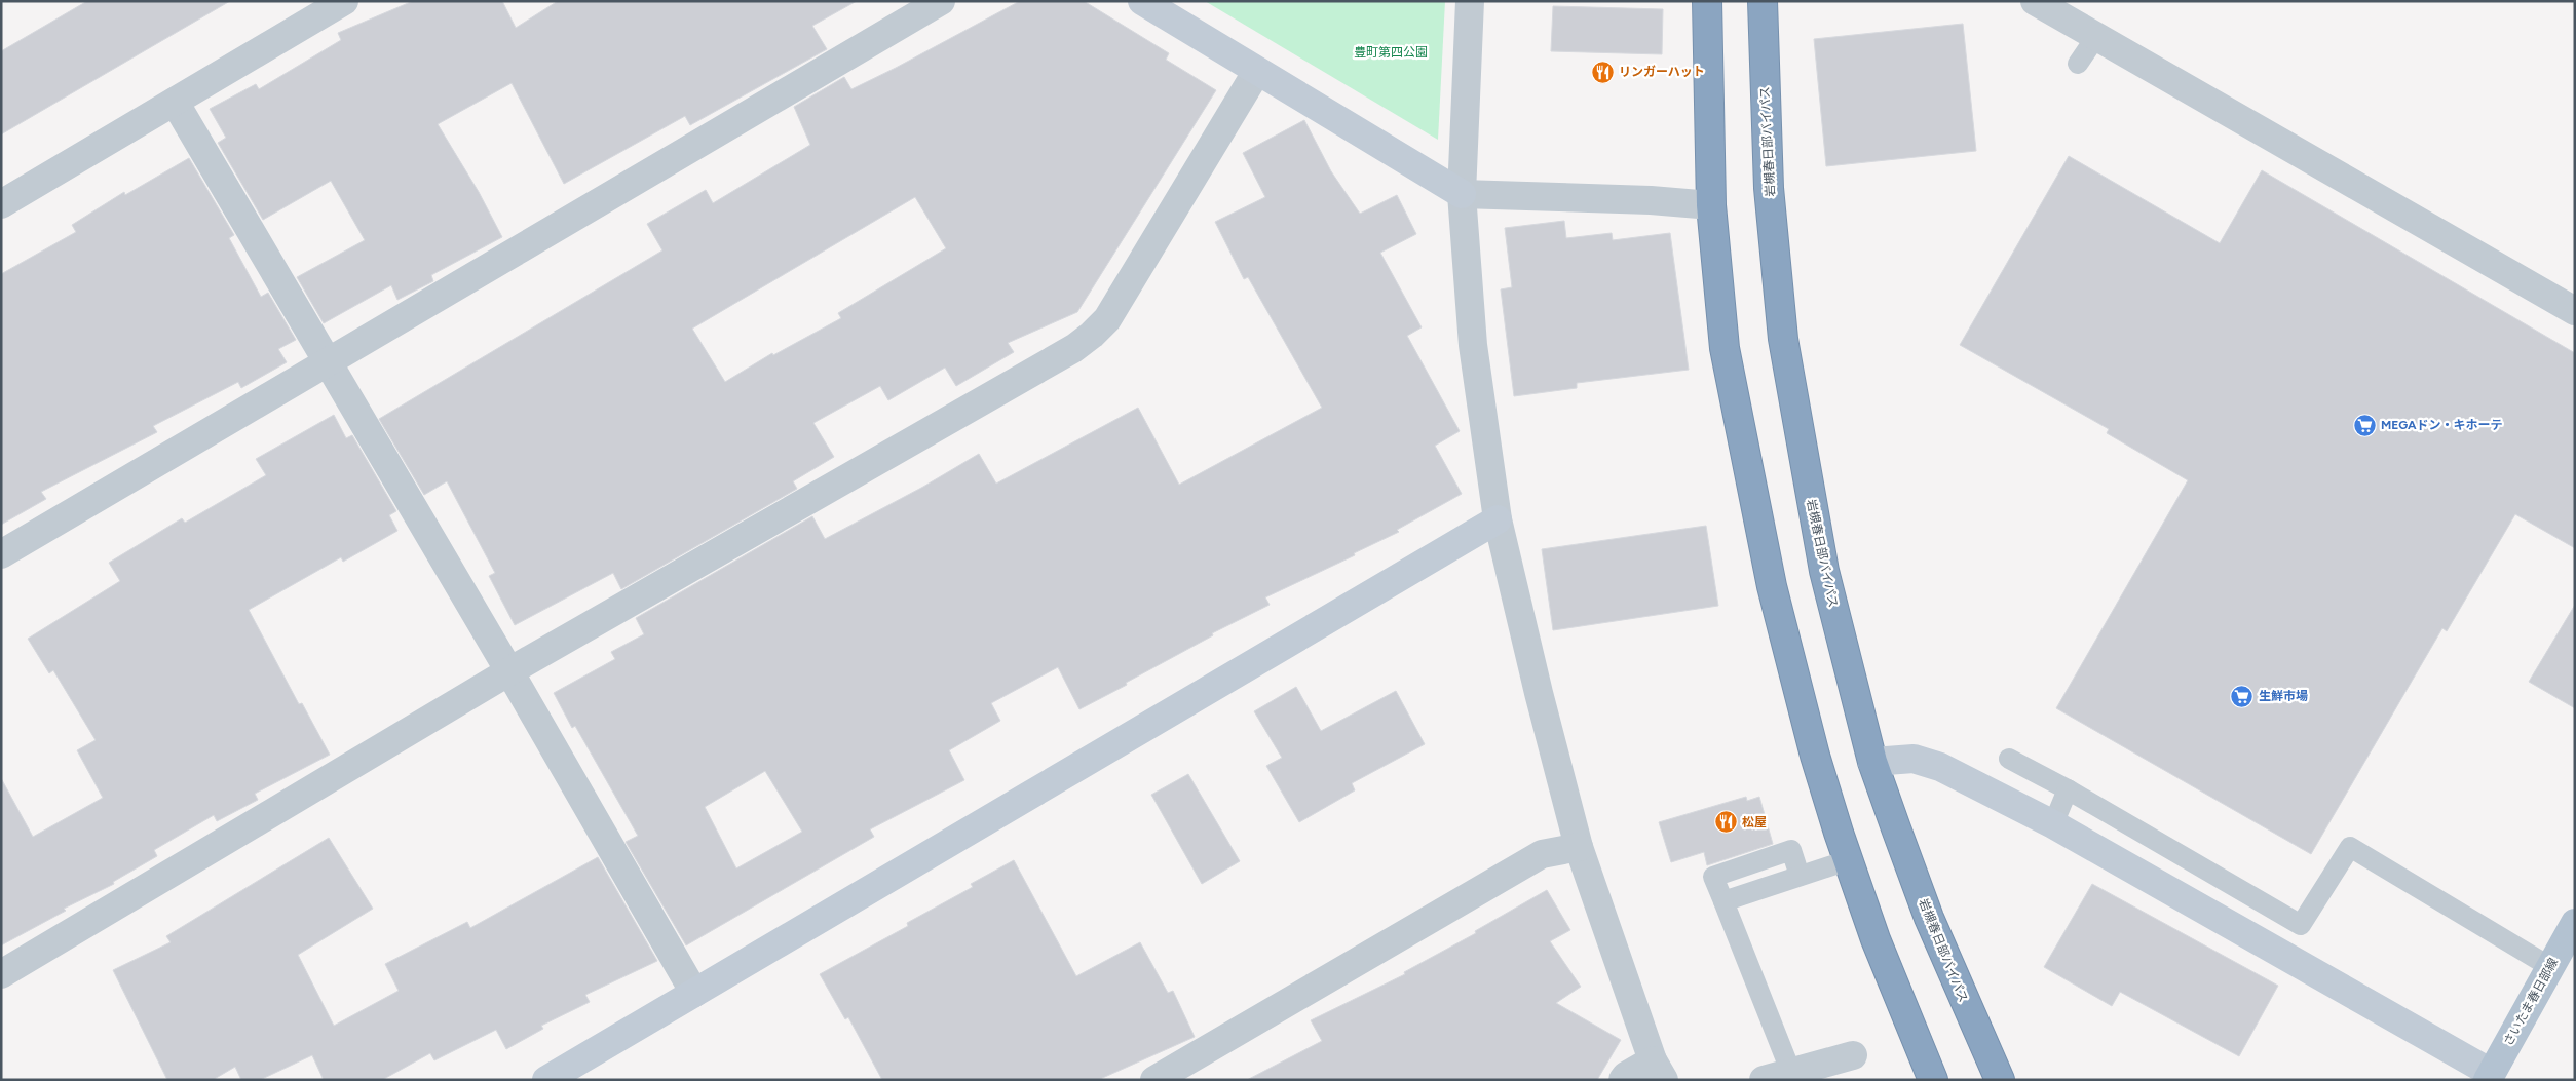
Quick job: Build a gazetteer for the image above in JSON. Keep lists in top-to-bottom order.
{
  "streets": {
    "highway": ["岩槻春日部バイパス"],
    "main road": ["さいたま春日部線"]
  },
  "parks": ["豊町第四公園"],
  "places": {
    "restaurant": ["リンガーハット", "松屋"],
    "supermarket": ["MEGAドン・キホーテ", "生鮮市場"]
  }
}
